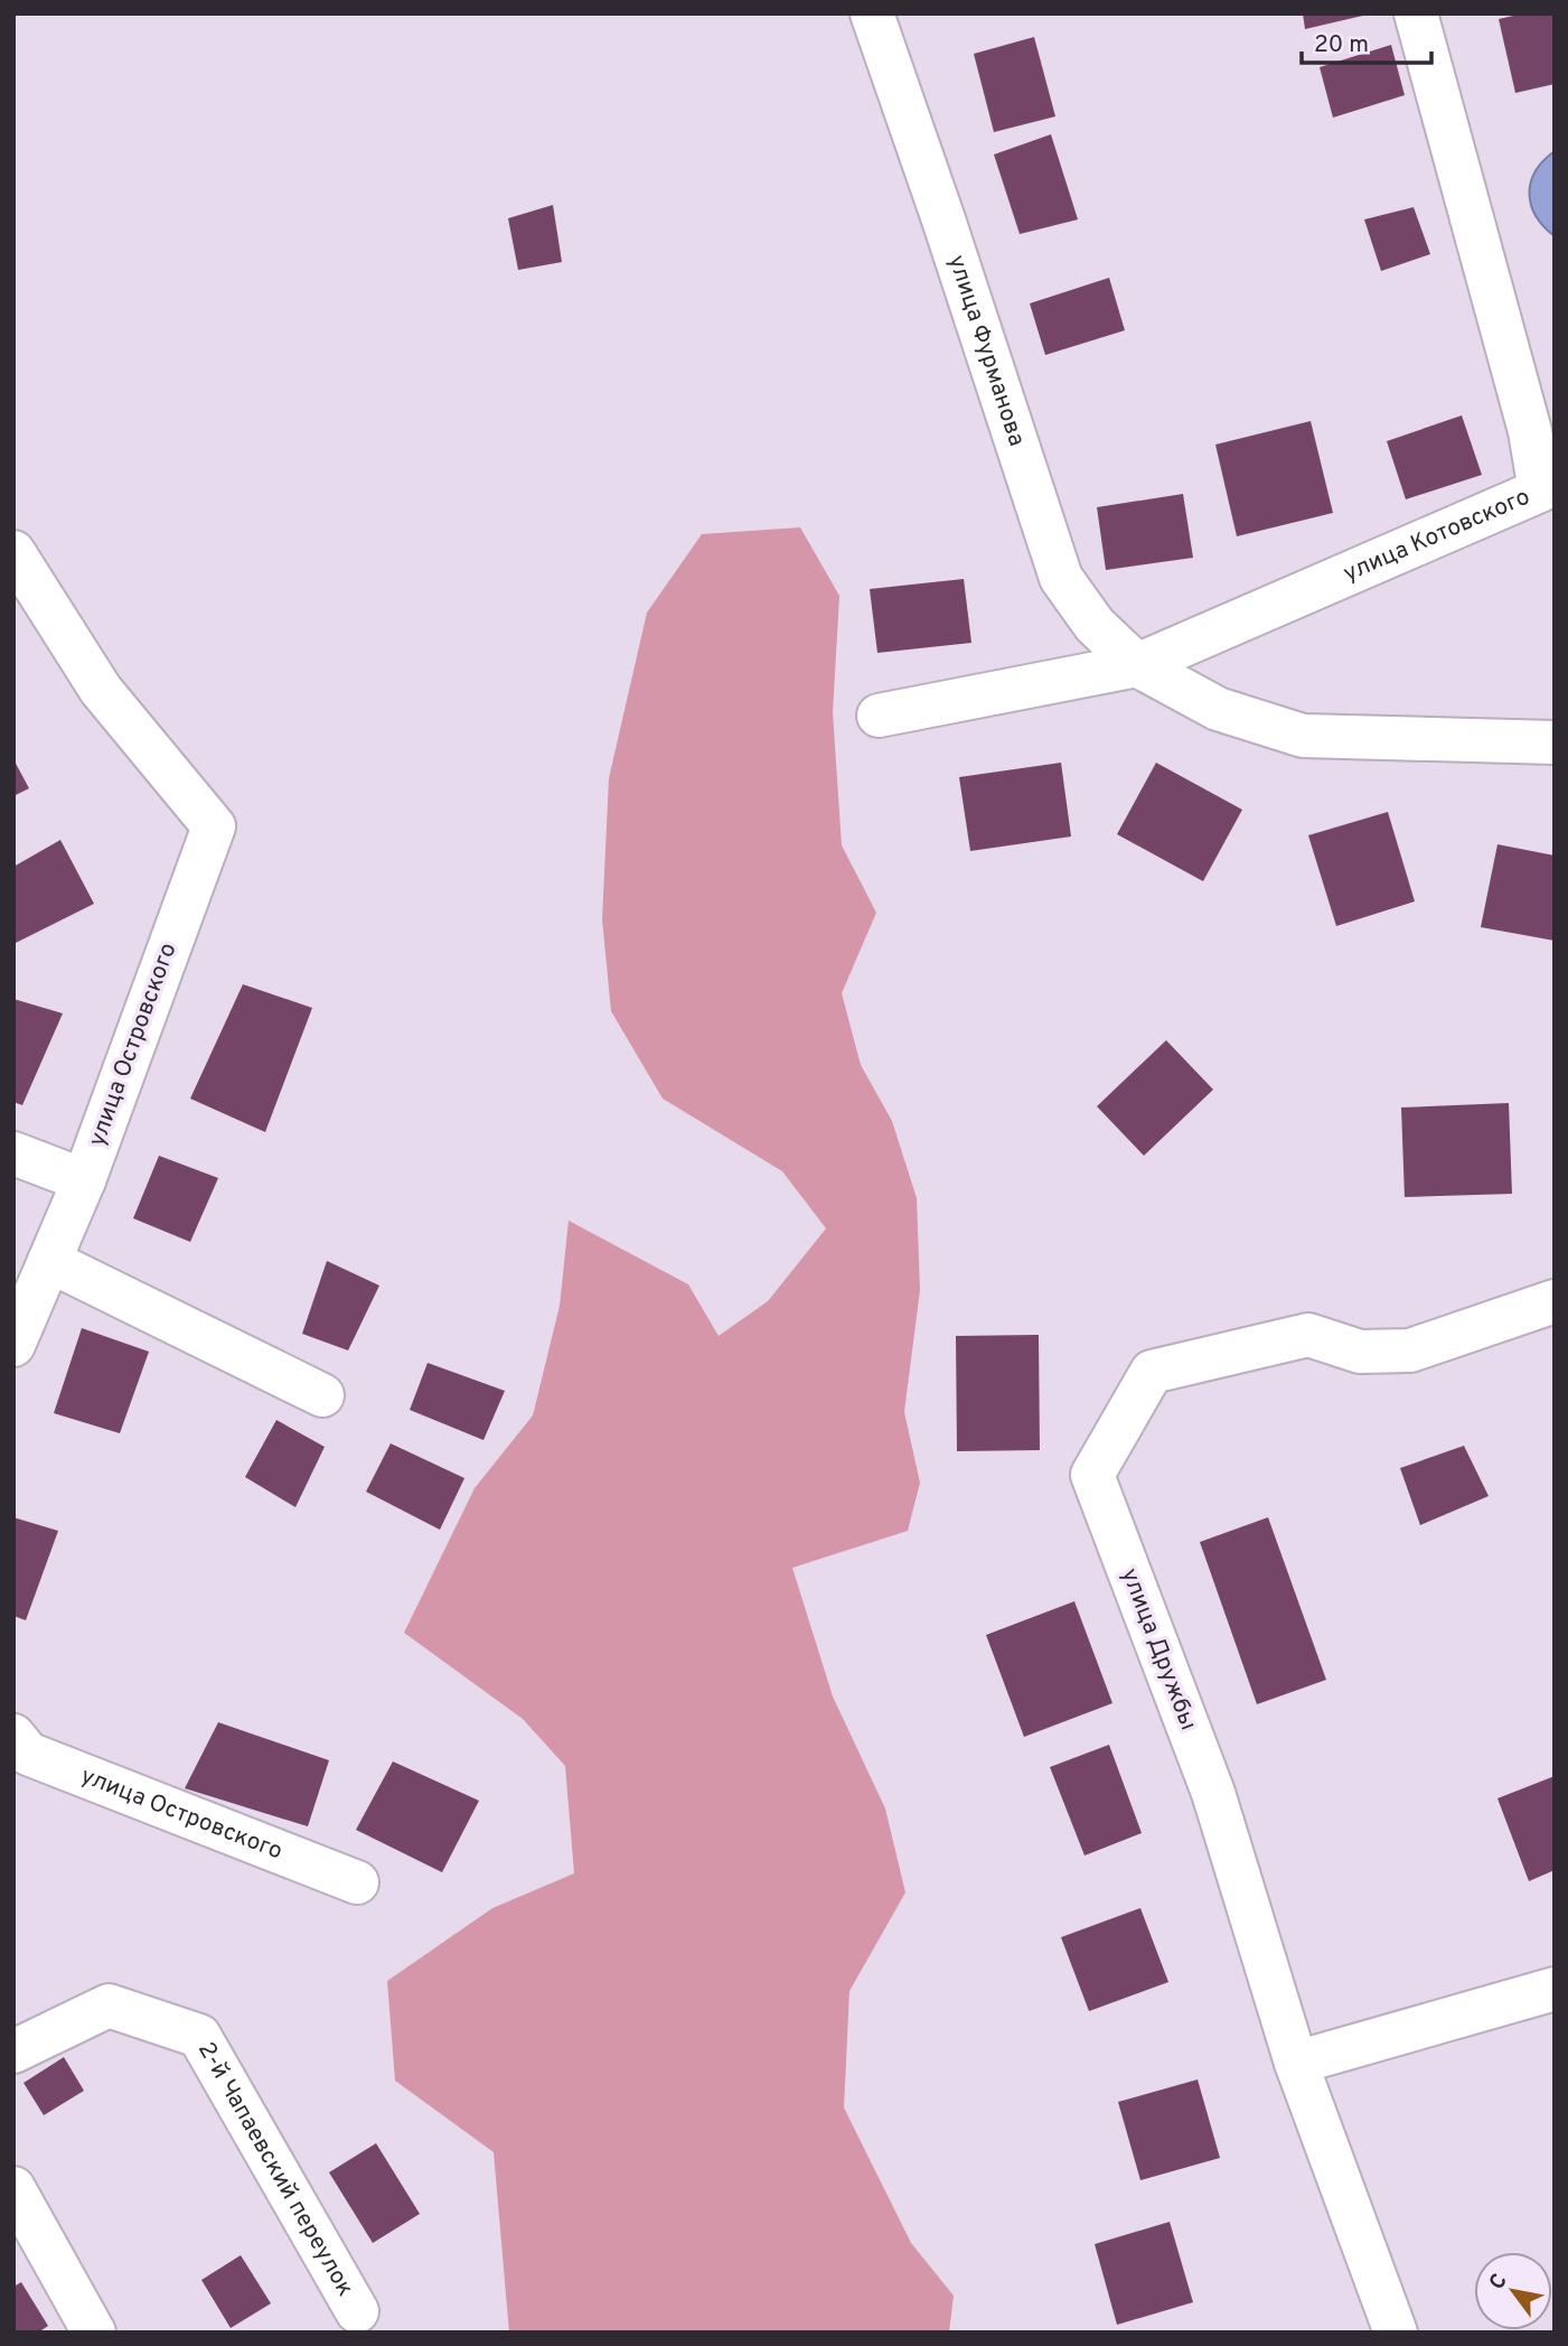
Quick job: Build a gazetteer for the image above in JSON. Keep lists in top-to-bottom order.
{
  "streets": {
    "street": [
      "улица Фурманова",
      "улица Котовского",
      "улица Островского",
      "улица Дружбы",
      "2-й Чапаевский переулок"
    ]
  },
  "crossings": [
    ["улица Фурманова", "улица Котовского"]
  ],
  "scale_bar": "20 m",
  "north": "top left"
}
